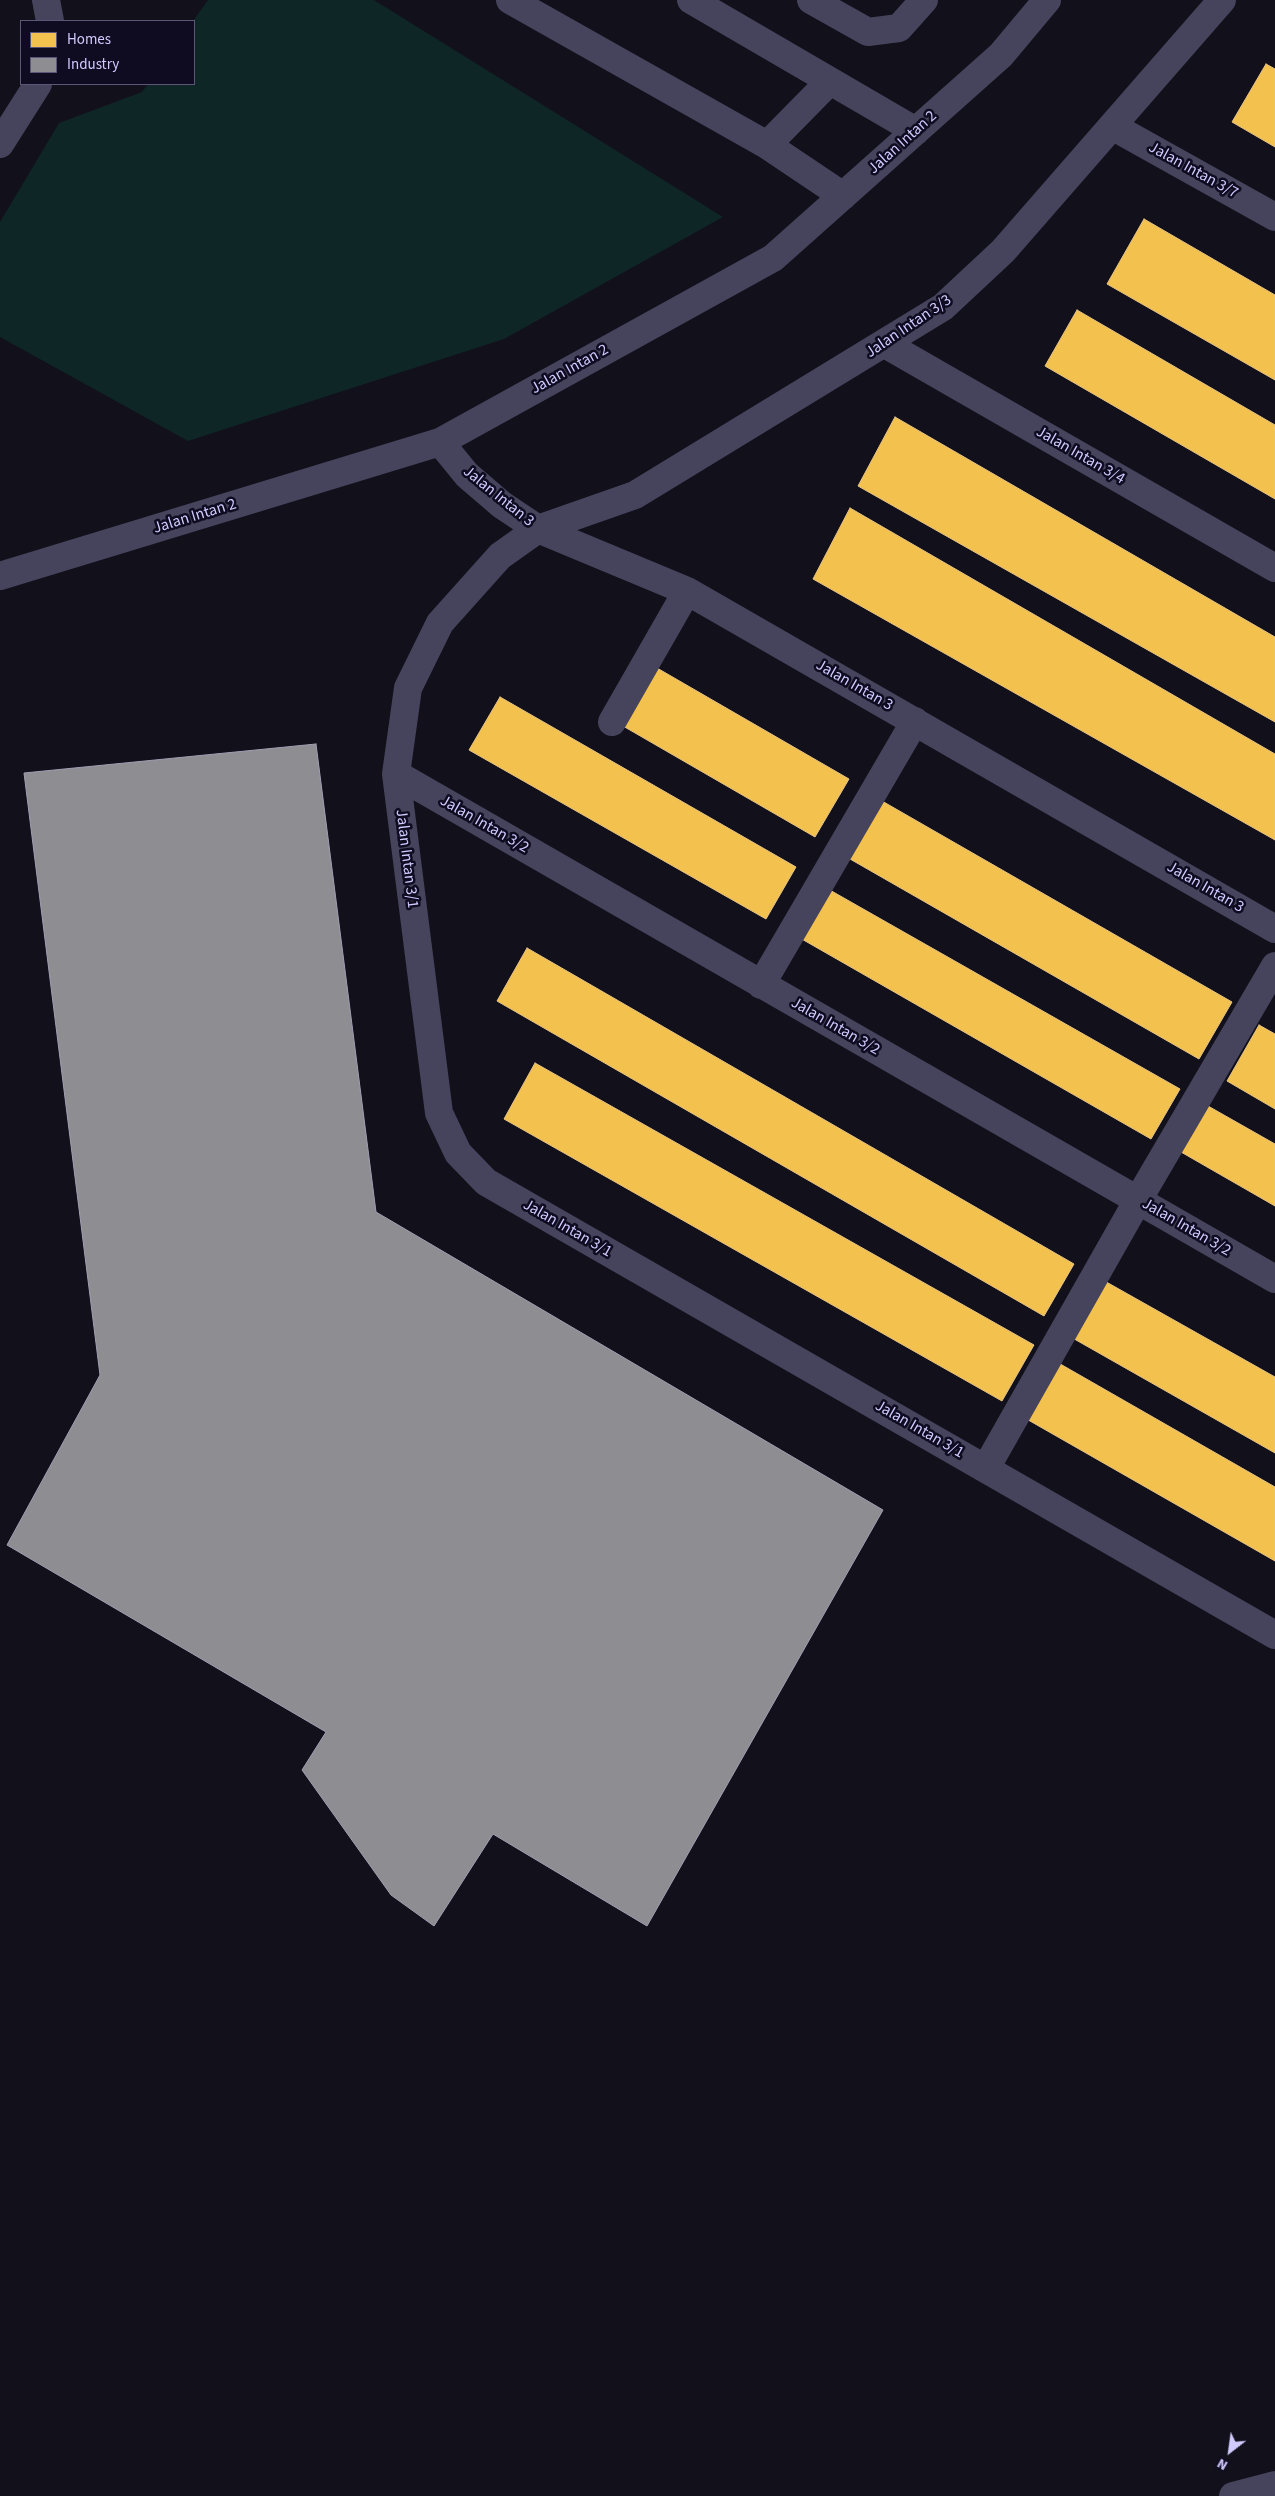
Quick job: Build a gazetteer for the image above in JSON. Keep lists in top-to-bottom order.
{
  "streets": {
    "street": [
      "Jalan Intan 2",
      "Jalan Intan 3/7",
      "Jalan Intan 3/3",
      "Jalan Intan 3/4",
      "Jalan Intan 3",
      "Jalan Intan 3/2",
      "Jalan Intan 3/1"
    ]
  },
  "crossings": [
    ["Jalan Intan 2", "Jalan Intan 3"],
    ["Jalan Intan 3/7", "Jalan Intan 3/3"],
    ["Jalan Intan 3/3", "Jalan Intan 3/4"],
    ["Jalan Intan 3/3", "Jalan Intan 3"],
    ["Jalan Intan 3/3", "Jalan Intan 3/1"],
    ["Jalan Intan 3", "Jalan Intan 3/1"],
    ["Jalan Intan 3/2", "Jalan Intan 3/1"]
  ],
  "legend": ["Homes", "Industry"],
  "north": "bottom left"
}
